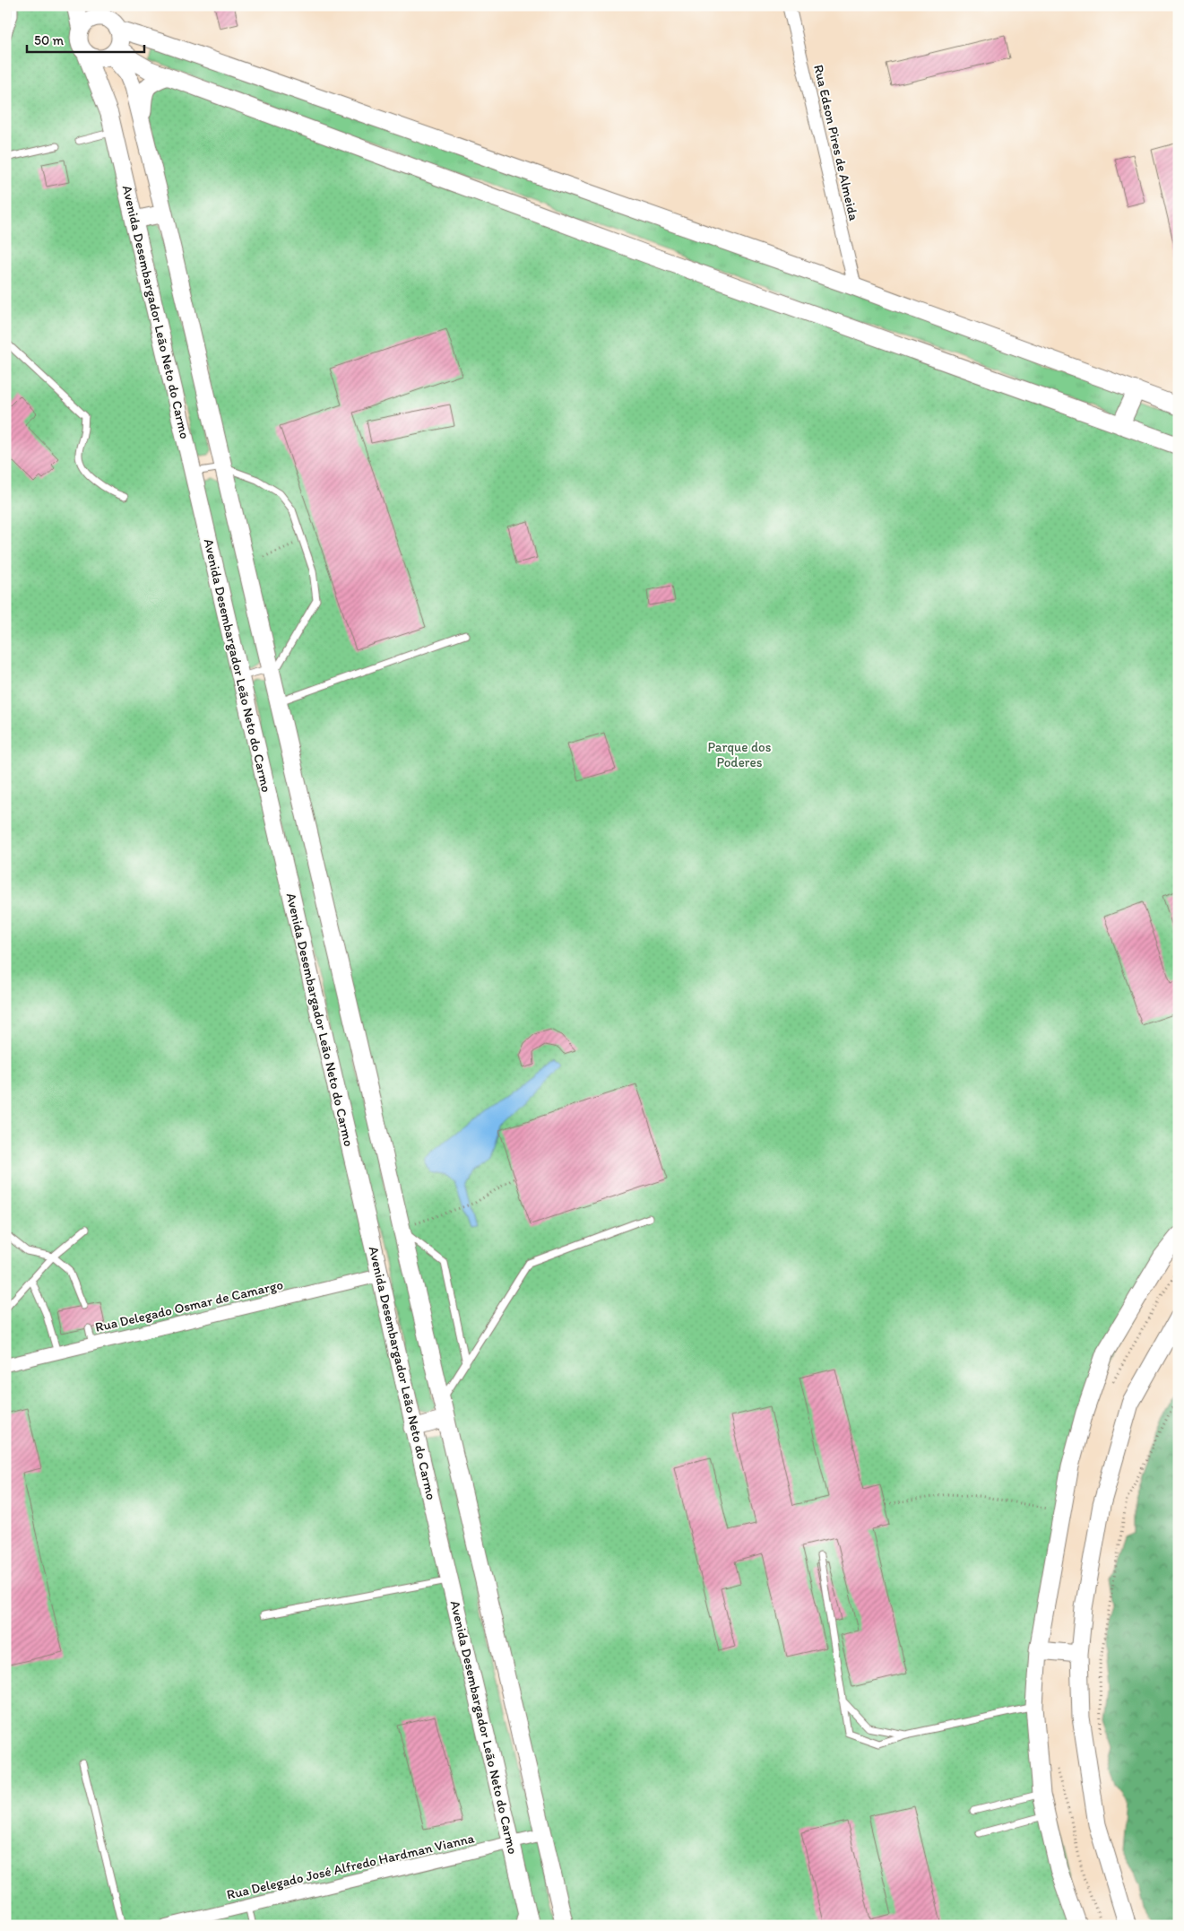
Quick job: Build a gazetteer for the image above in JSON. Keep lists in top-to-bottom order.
{
  "streets": {
    "main road": ["Avenida Desembargador Leão Neto do Carmo"],
    "street": ["Rua Edson Pires de Almeida", "Rua Delegado Osmar de Camargo", "Rua Delegado José Alfredo Hardman Vianna"]
  },
  "crossings": [
    ["Avenida Desembargador Leão Neto do Carmo", "Rua Delegado Osmar de Camargo"],
    ["Avenida Desembargador Leão Neto do Carmo", "Rua Delegado José Alfredo Hardman Vianna"]
  ],
  "parks": ["Parque dos Poderes"],
  "scale_bar": "50 m"
}
